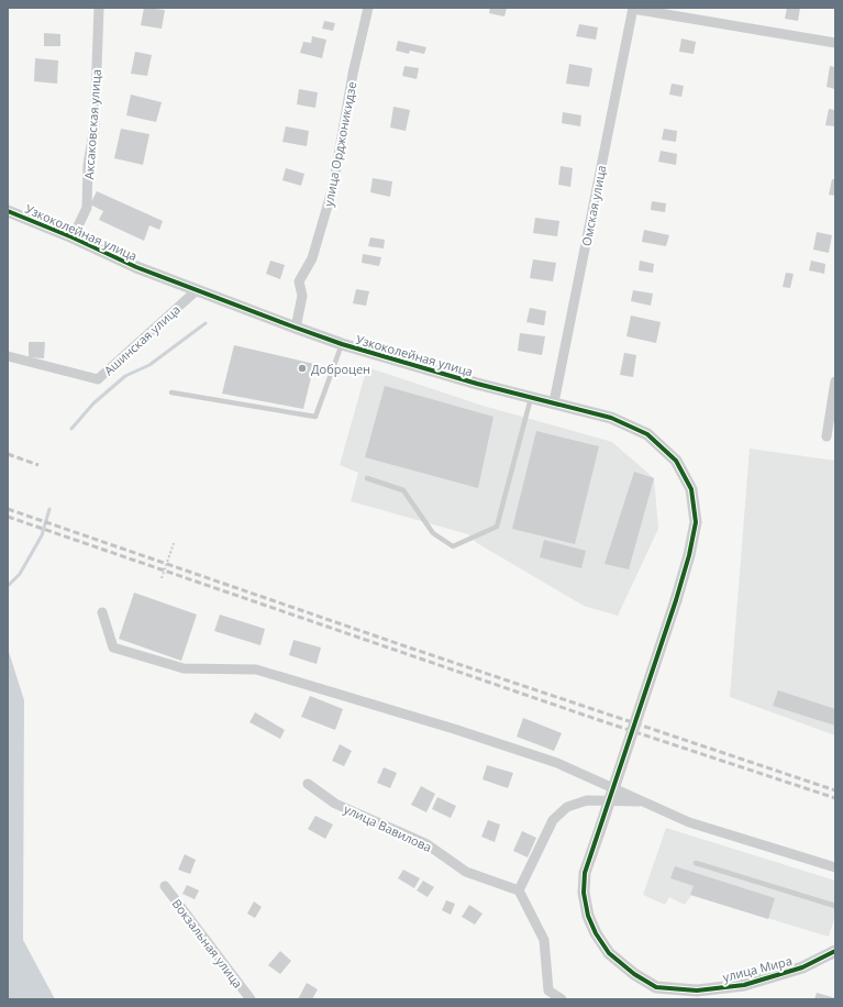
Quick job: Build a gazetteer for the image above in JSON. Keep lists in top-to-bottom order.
{
  "streets": {
    "street": [
      "Аксаковская улица",
      "улица Орджоникидзе",
      "Омская улица",
      "Узкоколейная улица",
      "Ашинская улица",
      "улица Вавилова",
      "Вокзальная улица",
      "улица Мира"
    ]
  },
  "crossings": [
    ["Аксаковская улица", "Узкоколейная улица"],
    ["улица Орджоникидзе", "Узкоколейная улица"],
    ["Омская улица", "Узкоколейная улица"],
    ["Узкоколейная улица", "Ашинская улица"],
    ["Узкоколейная улица", "улица Мира"]
  ],
  "places": ["Доброцен"]
}
